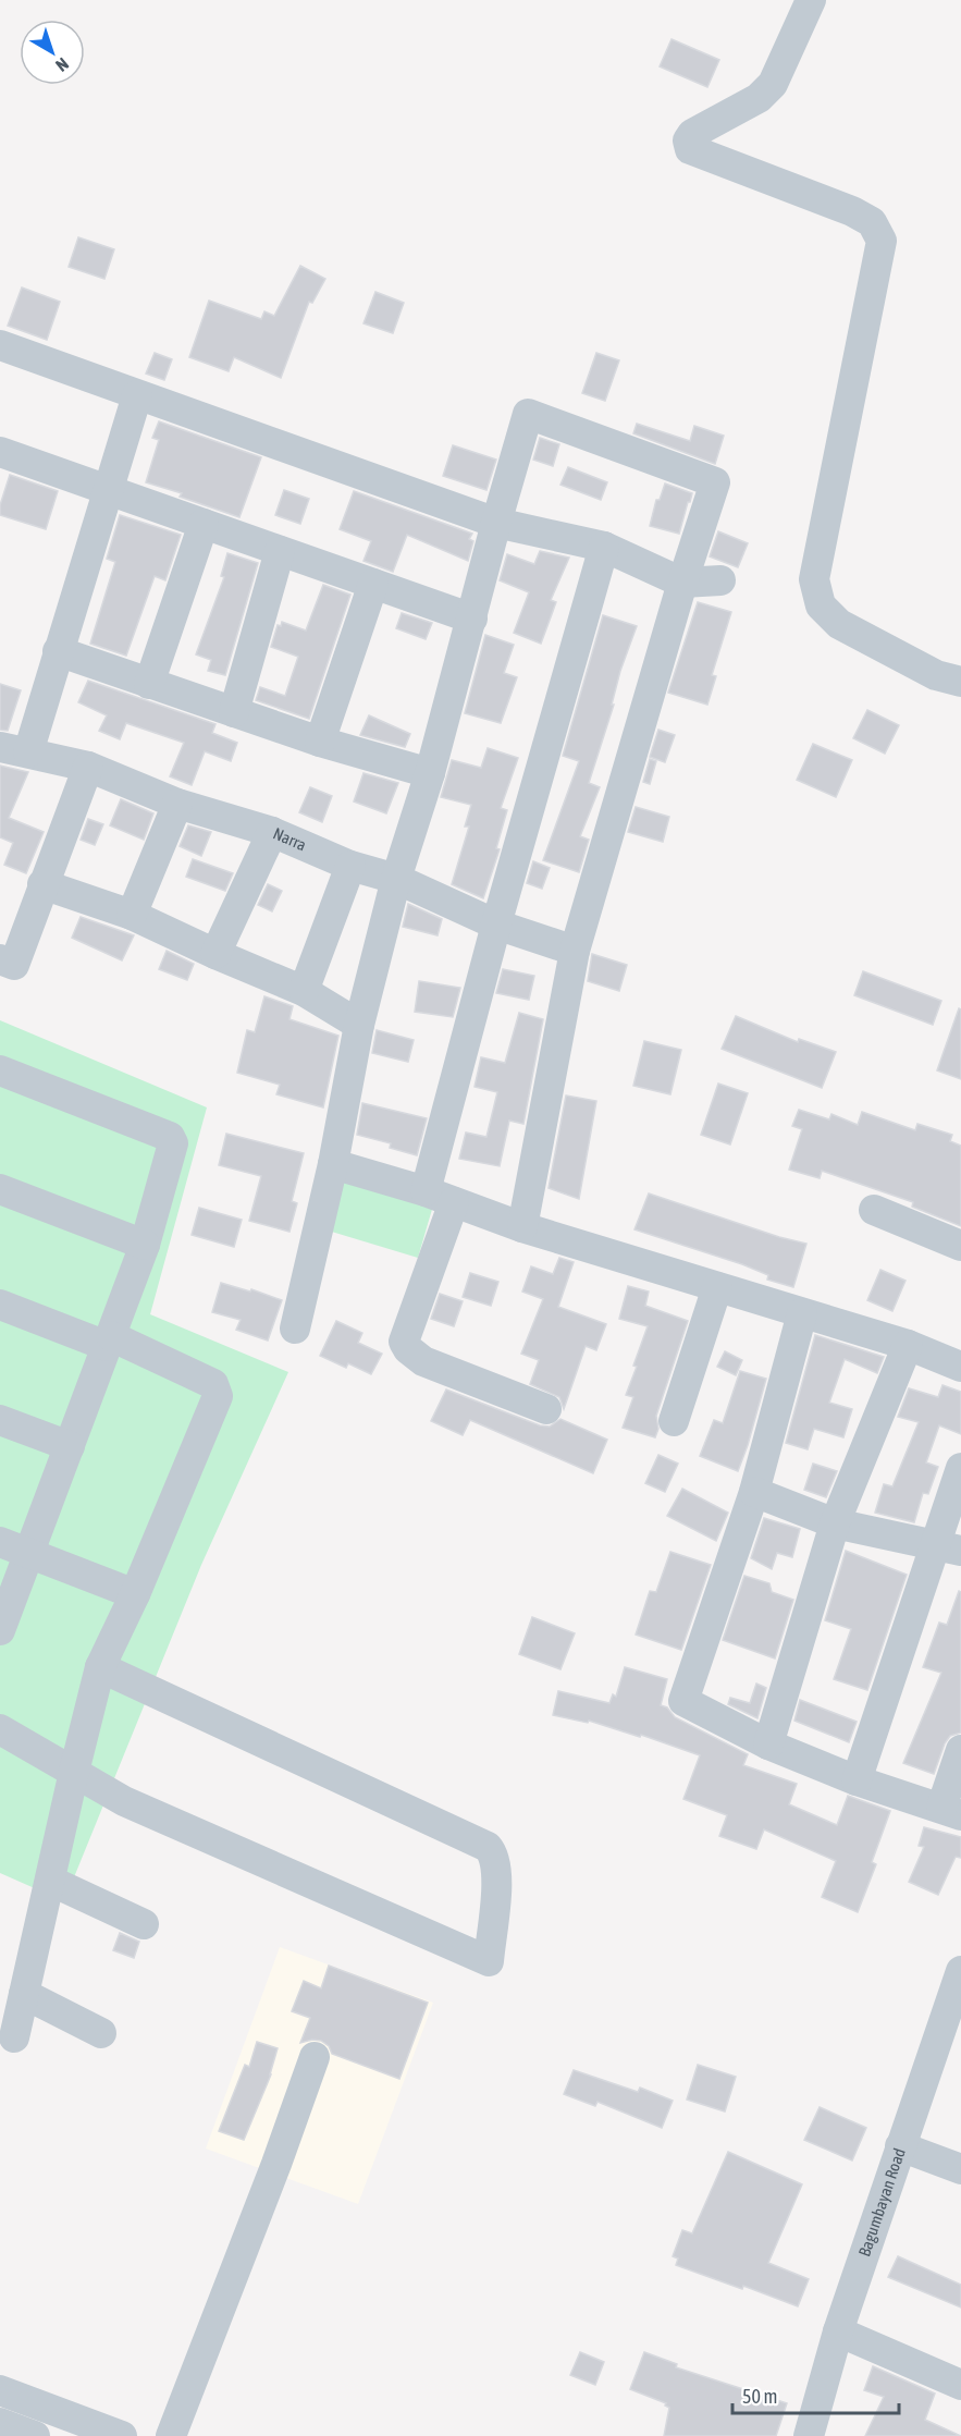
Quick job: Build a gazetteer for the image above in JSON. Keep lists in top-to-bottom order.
{
  "streets": {
    "street": ["Narra", "Bagumbayan Road"]
  },
  "scale_bar": "50 m",
  "north": "bottom right"
}
